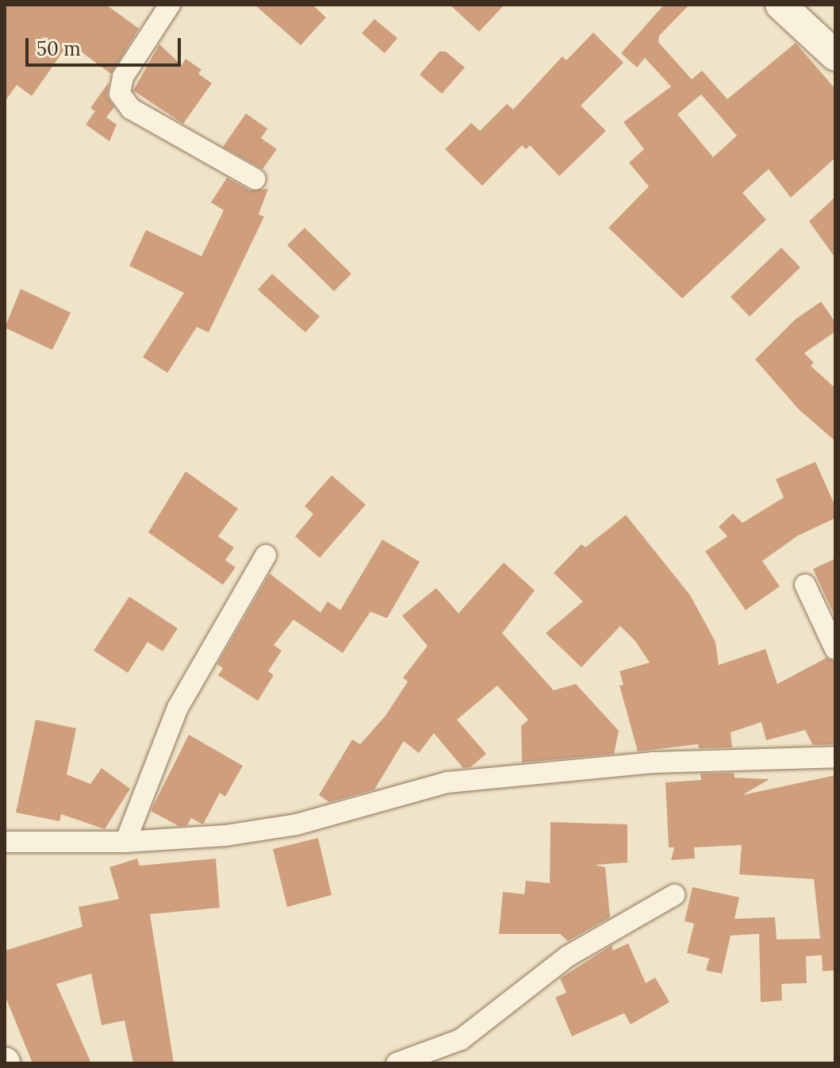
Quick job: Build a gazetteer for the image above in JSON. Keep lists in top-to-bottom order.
{
  "scale_bar": "50 m"
}
